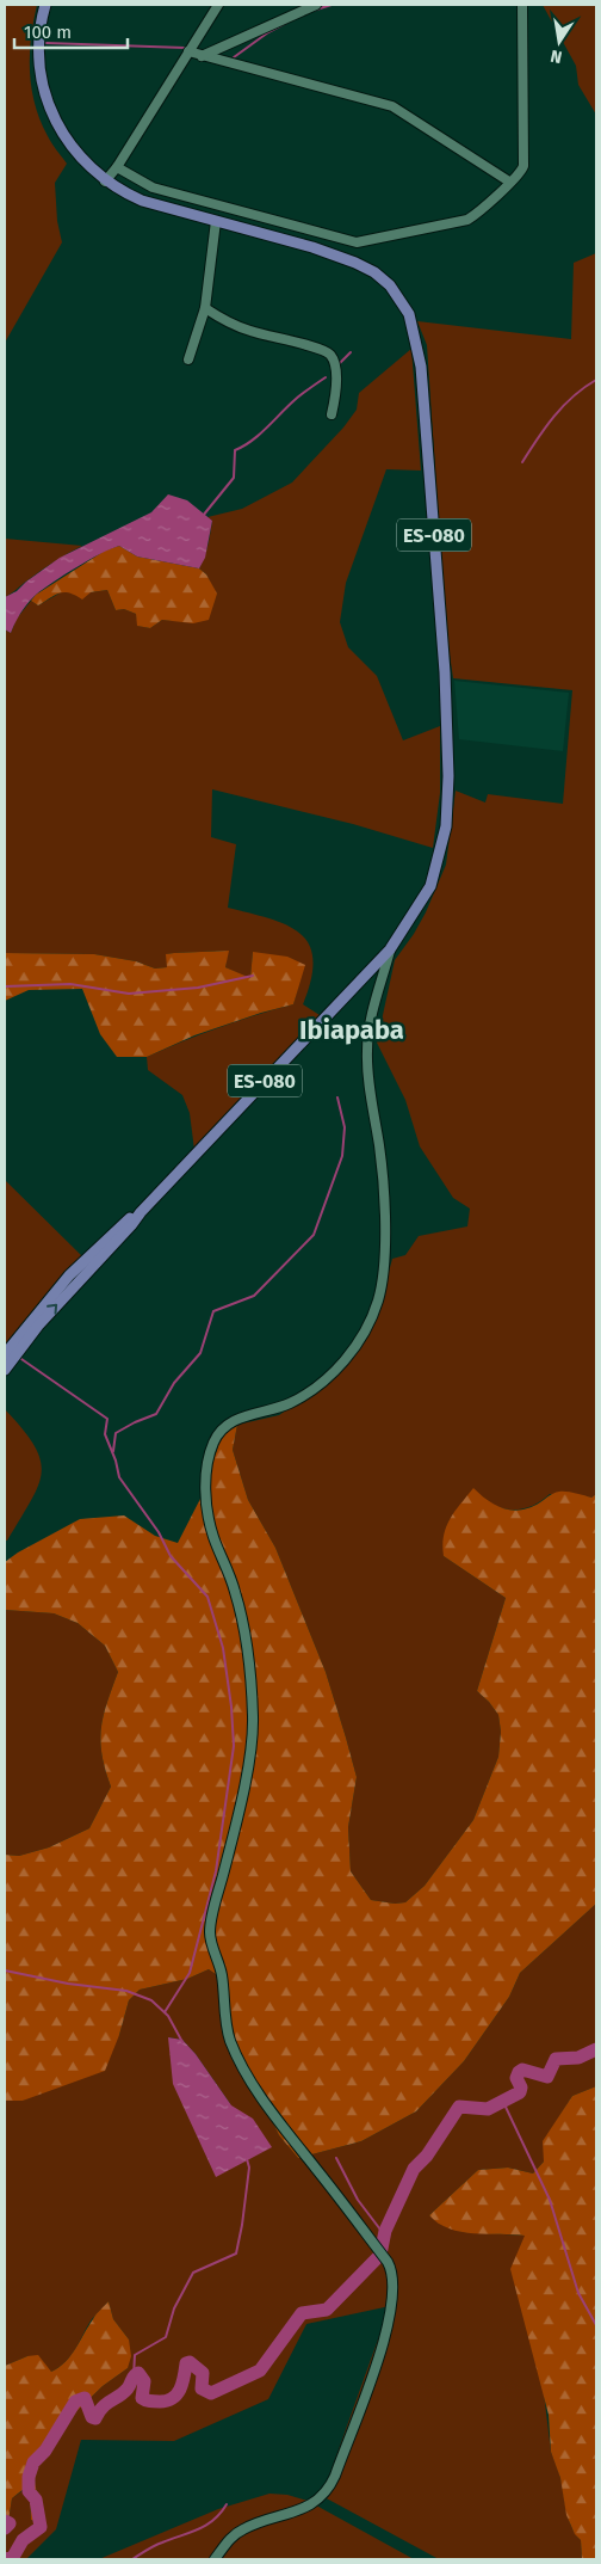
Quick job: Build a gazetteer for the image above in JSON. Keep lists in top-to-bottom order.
{
  "streets": {
    "main road": ["ES-080"]
  },
  "districts": ["Ibiapaba"],
  "scale_bar": "100 m",
  "north": "bottom"
}
